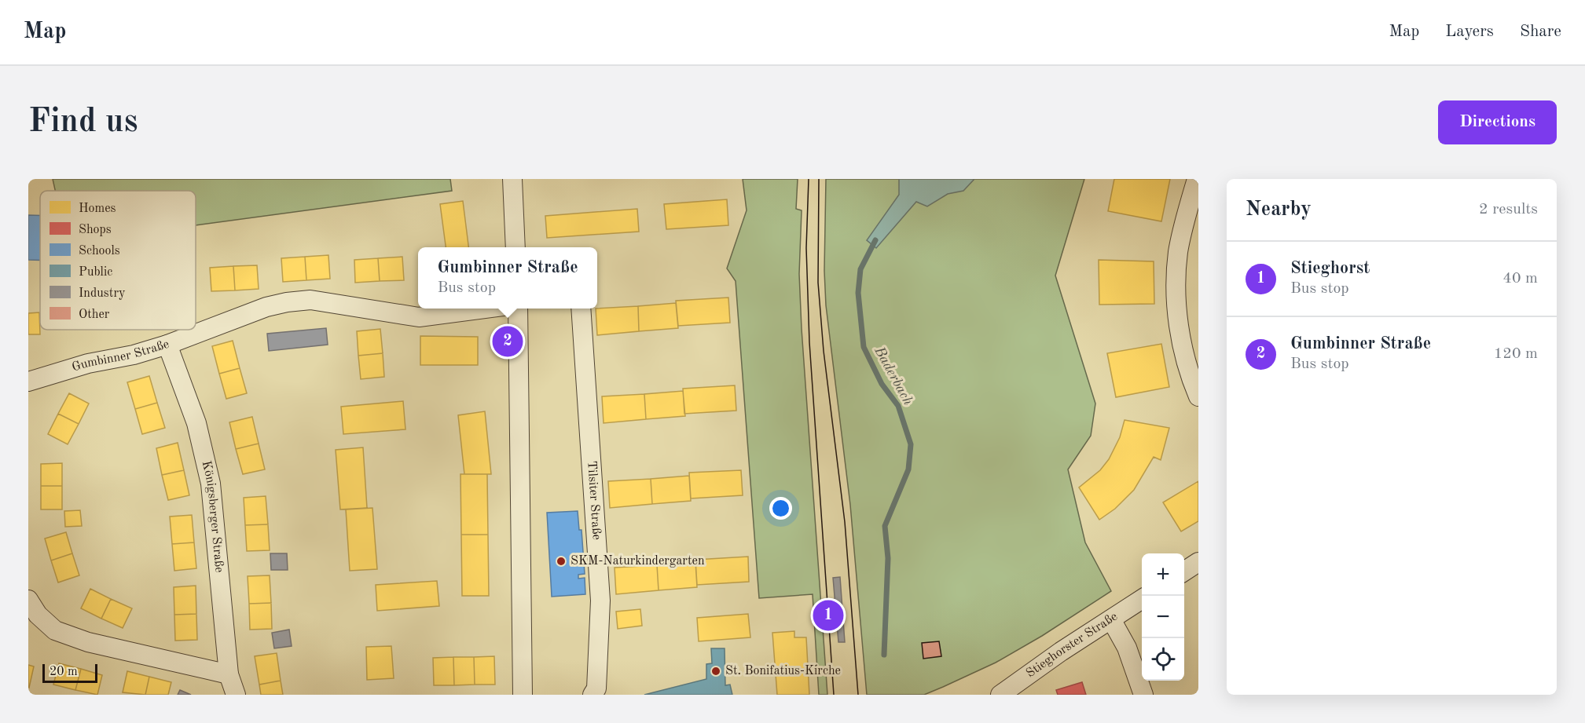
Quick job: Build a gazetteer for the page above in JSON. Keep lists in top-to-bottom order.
{
  "streets": {
    "street": [
      "Gumbinner Straße",
      "Tilsiter Straße",
      "Königsberger Straße",
      "Stieghorster Straße"
    ]
  },
  "crossings": [
    ["Gumbinner Straße", "Königsberger Straße"]
  ],
  "water": ["Baderbach"],
  "places": ["SKM-Naturkindergarten", "St. Bonifatius-Kirche"],
  "legend": [
    "Homes",
    "Shops",
    "Schools",
    "Public",
    "Industry",
    "Other"
  ],
  "scale_bar": "20 m",
  "page": {
    "header": "Map",
    "nav": ["Map", "Layers", "Share"],
    "buttons": "Directions",
    "title": "Find us",
    "heading": ["Nearby", "2 results"],
    "list": [
      {
        "mark": "1",
        "name": "Stieghorst",
        "note": "Bus stop",
        "value": "40 m"
      },
      {
        "mark": "2",
        "name": "Gumbinner Straße",
        "note": "Bus stop",
        "value": "120 m"
      }
    ],
    "popup": ["Gumbinner Straße", "Bus stop"],
    "pins": ["2", "1"],
    "map_buttons": ["+", "−"],
    "scale": "20 m"
  }
}
